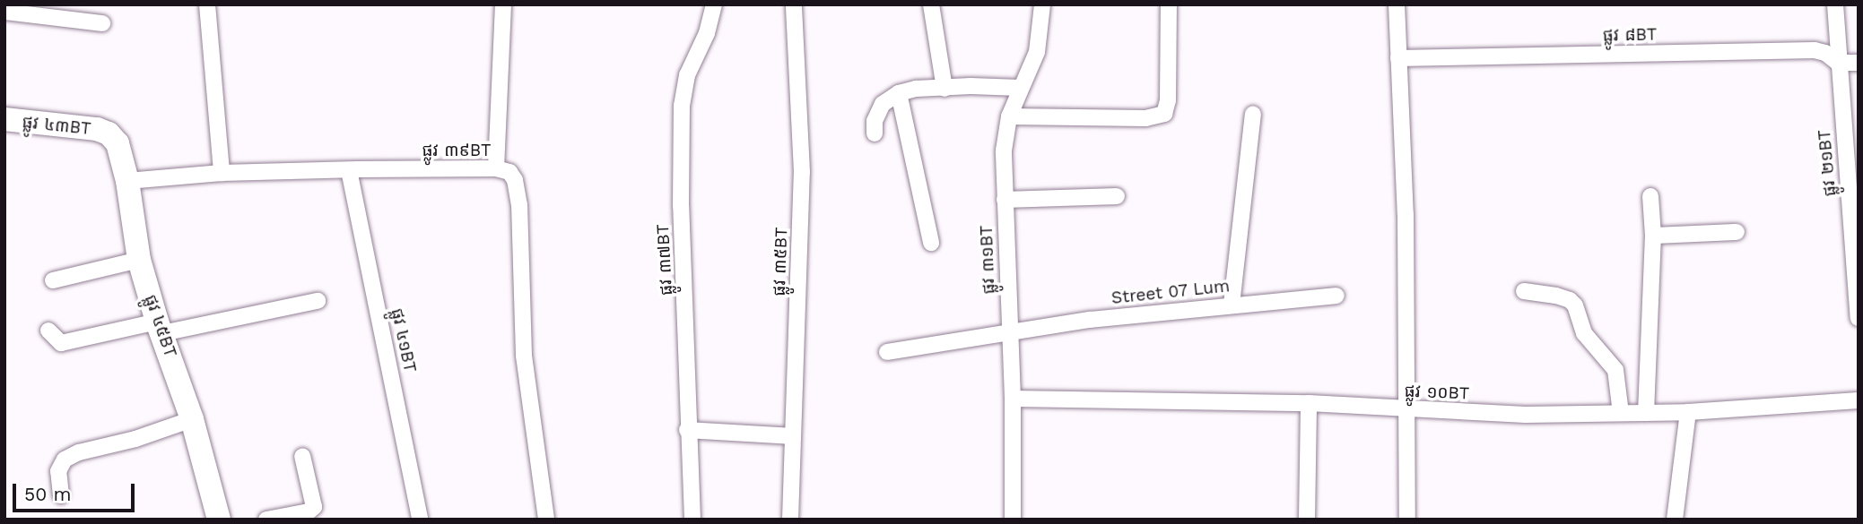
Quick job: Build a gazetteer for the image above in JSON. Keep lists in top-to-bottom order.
{
  "streets": {
    "street": [
      "ផ្លូវ ៨BT",
      "ផ្លូវ ៤៣BT",
      "ផ្លូវ ៣៩BT",
      "ផ្លូវ ២១BT",
      "ផ្លូវ ៣៧BT",
      "ផ្លូវ ៣១BT",
      "ផ្លូវ ៣៥BT",
      "Street 07 Lum",
      "ផ្លូវ ៤៥BT",
      "ផ្លូវ ៤១BT",
      "ផ្លូវ ១០BT"
    ]
  },
  "crossings": [
    ["ផ្លូវ ៨BT", "ផ្លូវ ២១BT"],
    ["ផ្លូវ ៤៣BT", "ផ្លូវ ៤៥BT"],
    ["ផ្លូវ ៣៩BT", "ផ្លូវ ៤៥BT"],
    ["ផ្លូវ ៣៩BT", "ផ្លូវ ៤១BT"],
    ["ផ្លូវ ៣១BT", "Street 07 Lum"],
    ["ផ្លូវ ៣១BT", "ផ្លូវ ១០BT"]
  ],
  "scale_bar": "50 m"
}
